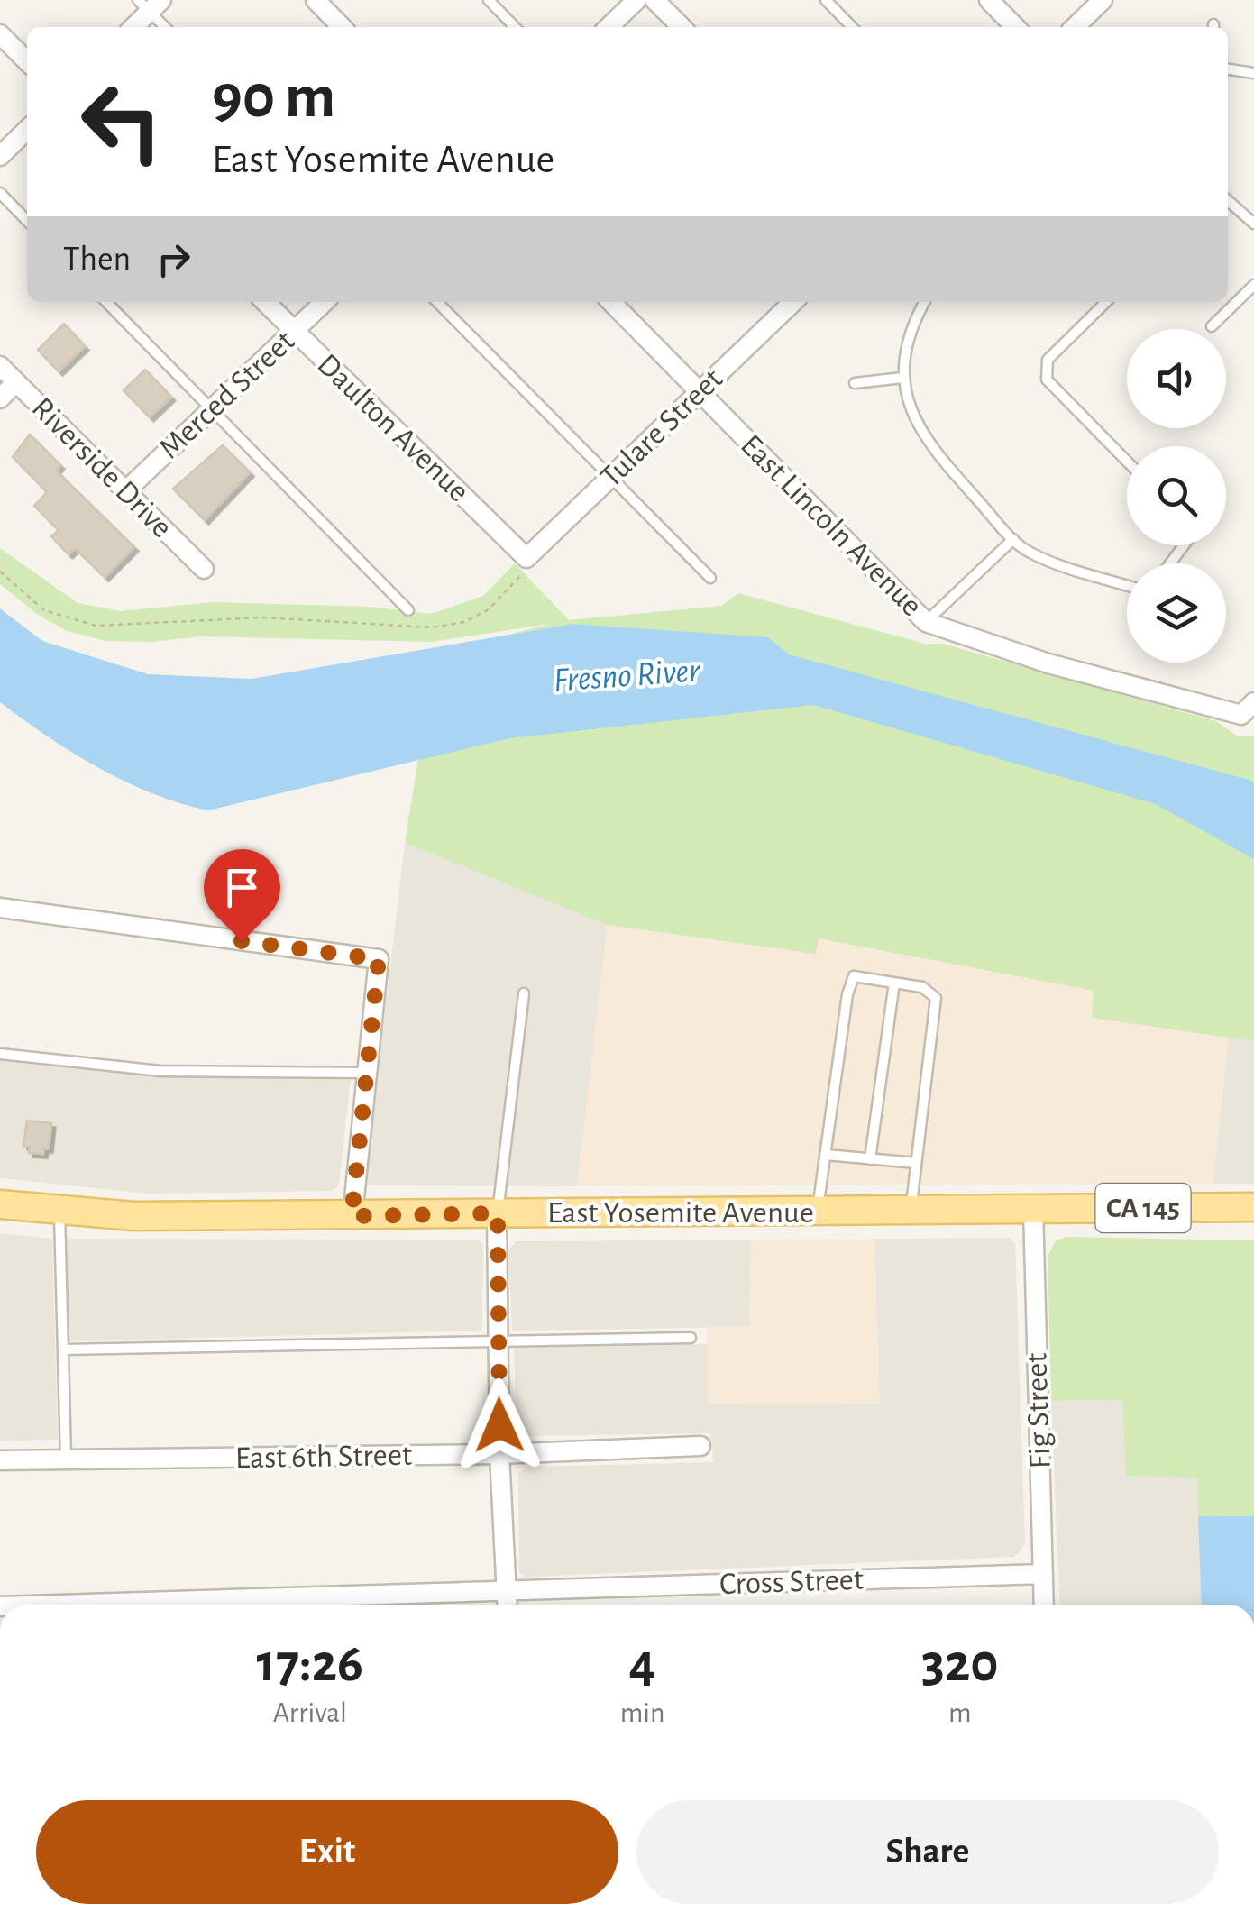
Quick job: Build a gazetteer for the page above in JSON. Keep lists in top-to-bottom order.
{
  "streets": {
    "main road": ["CA 145", "East Yosemite Avenue"],
    "street": [
      "Merced Street",
      "Daulton Avenue",
      "Tulare Street",
      "Riverside Drive",
      "East Lincoln Avenue",
      "Fig Street",
      "East 6th Street",
      "Cross Street"
    ]
  },
  "crossings": [
    ["Merced Street", "Daulton Avenue"],
    ["Merced Street", "Riverside Drive"],
    ["Daulton Avenue", "Tulare Street"],
    ["Tulare Street", "East Lincoln Avenue"],
    ["East Yosemite Avenue", "Fig Street"],
    ["Fig Street", "Cross Street"]
  ],
  "water": ["Fresno River"],
  "page": {
    "turn": ["90 m", "East Yosemite Avenue"],
    "then": "Then",
    "eta": [
      "17:26",
      "Arrival",
      "4",
      "min",
      "320",
      "m"
    ],
    "buttons": ["Exit", "Share"]
  }
}
